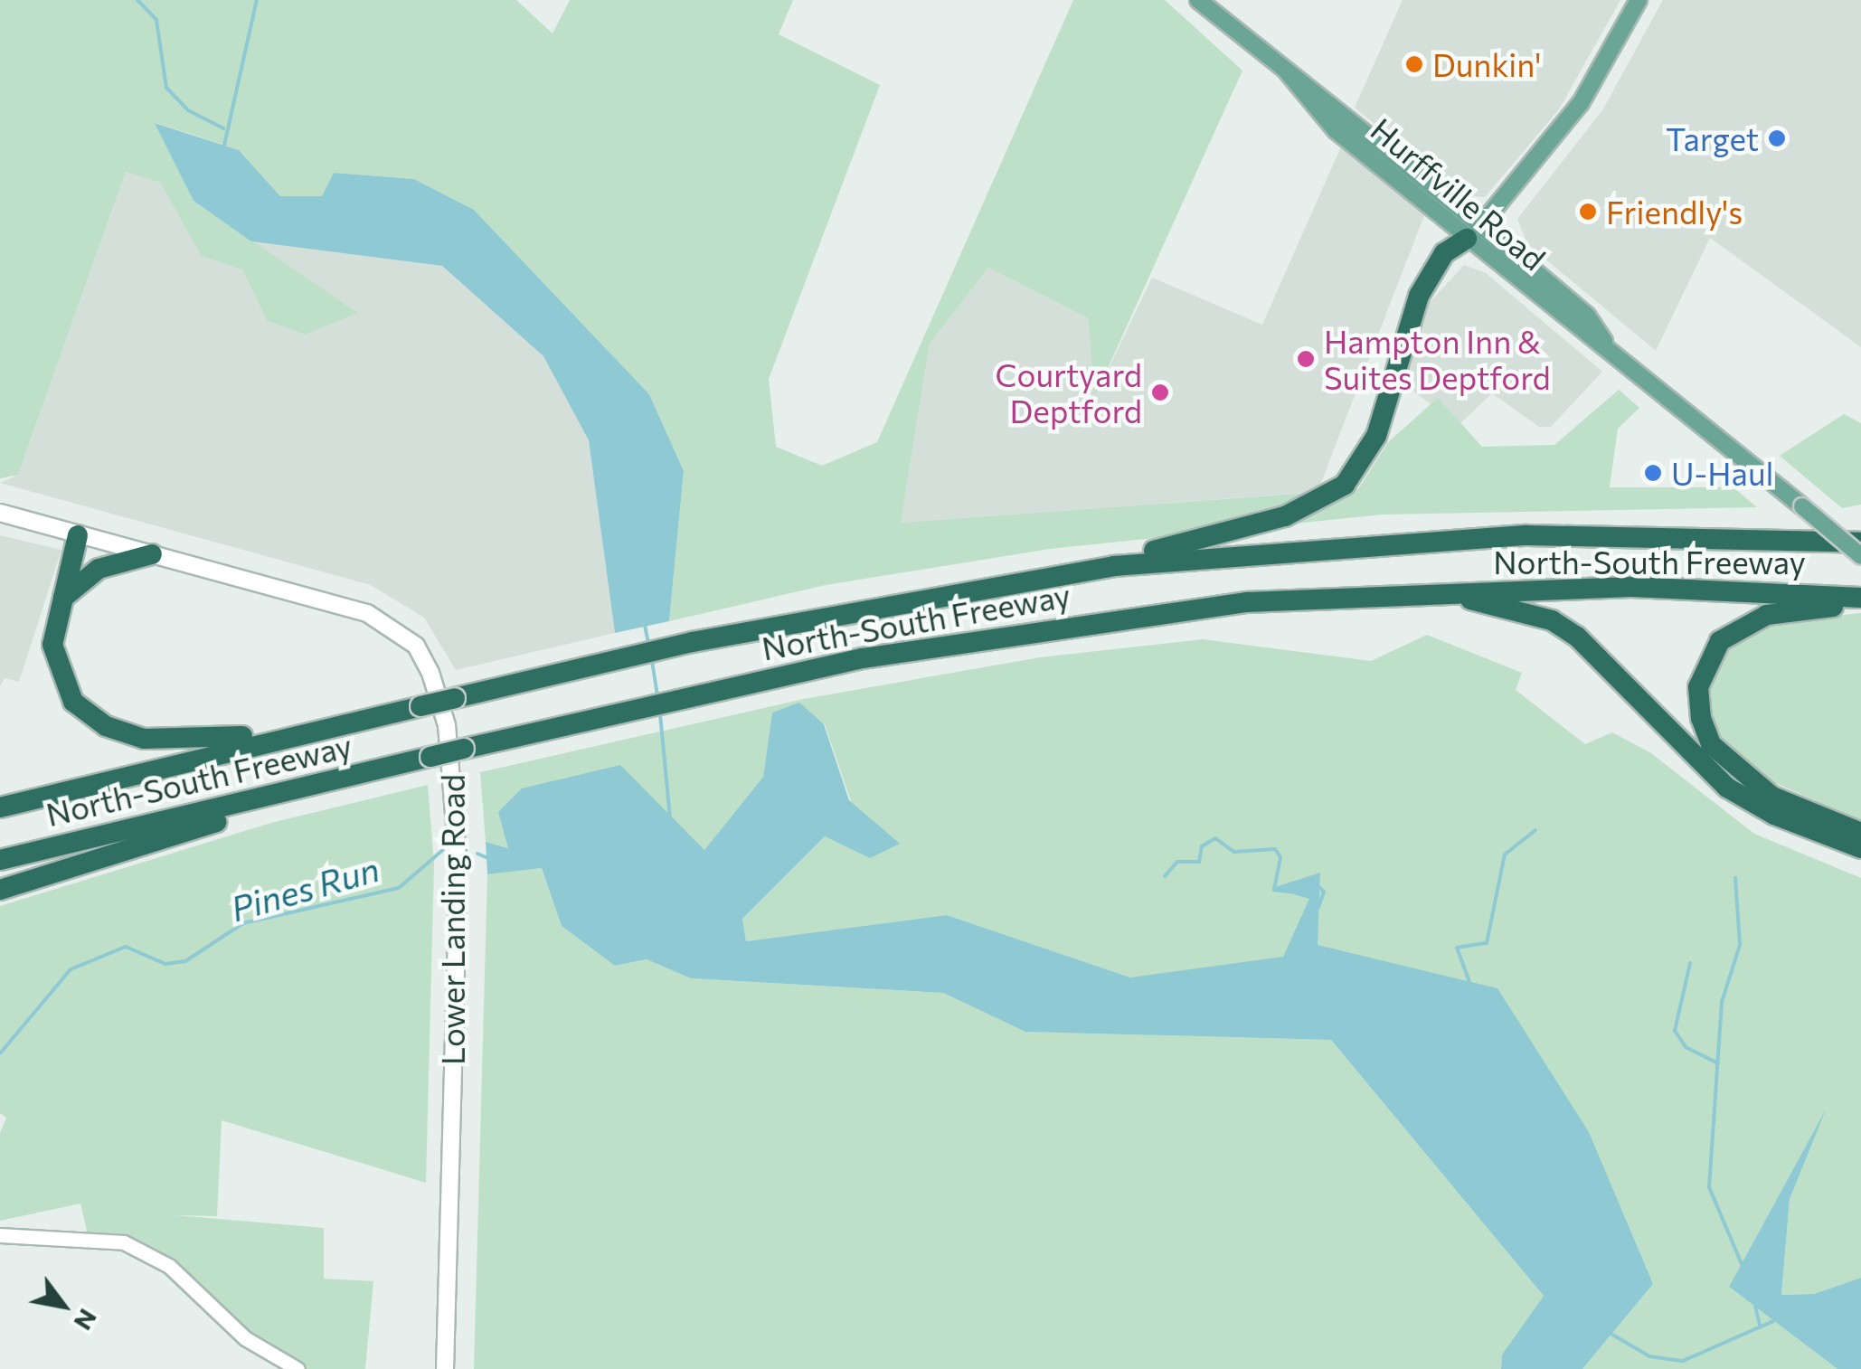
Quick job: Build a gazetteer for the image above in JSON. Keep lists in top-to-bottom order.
{
  "streets": {
    "highway": ["North-South Freeway"],
    "main road": ["Hurffville Road", "Lower Landing Road"]
  },
  "water": ["Pines Run"],
  "places": [
    "Dunkin'",
    "Target",
    "Friendly's",
    "Hampton Inn & Suites Deptford",
    "Courtyard Deptford",
    "U-Haul"
  ],
  "north": "bottom right"
}
